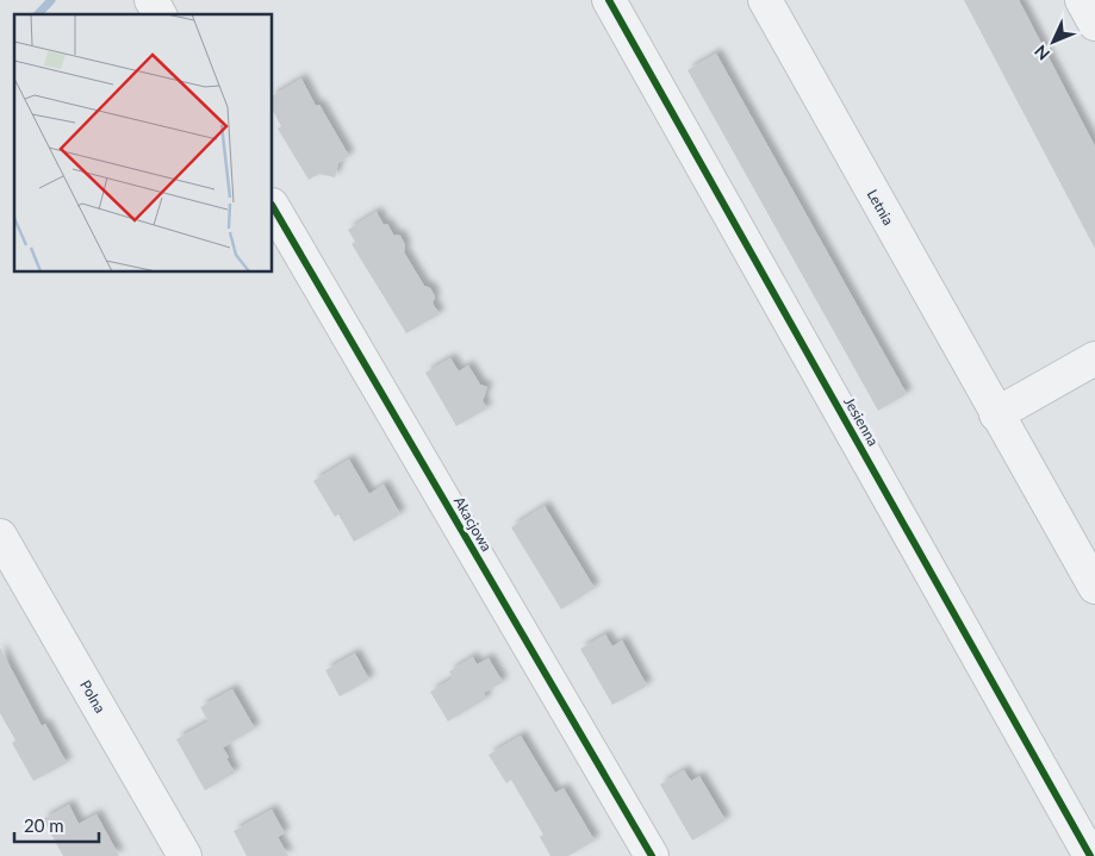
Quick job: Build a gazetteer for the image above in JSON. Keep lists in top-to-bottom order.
{
  "streets": {
    "street": [
      "Letnia",
      "Jesienna",
      "Akacjowa",
      "Polna"
    ]
  },
  "scale_bar": "20 m",
  "north": "bottom left"
}
